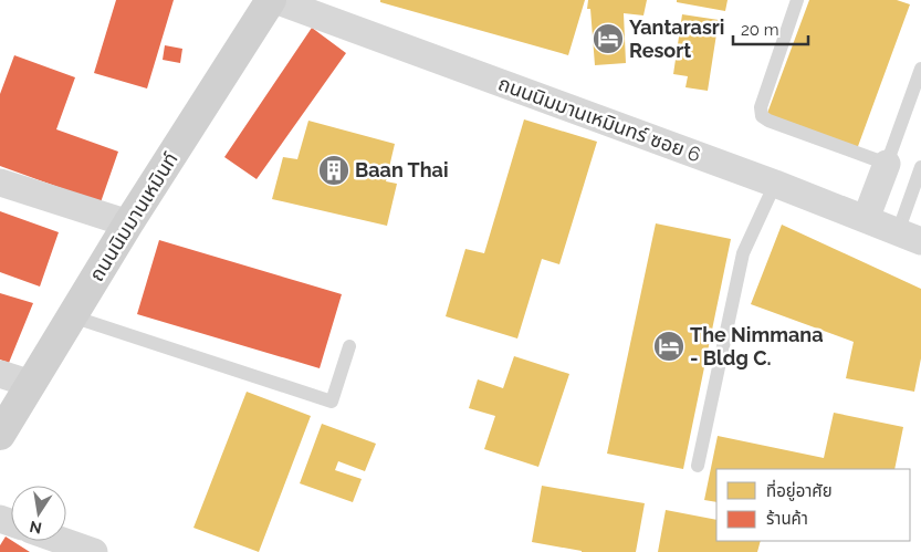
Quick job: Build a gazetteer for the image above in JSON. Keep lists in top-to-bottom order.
{
  "streets": {
    "main road": ["ถนนนิมมานเหมินท์"],
    "street": ["ถนนนิมมานเหมินทร์ ซอย 6"]
  },
  "places": {
    "hotel": ["Yantarasri Resort", "The Nimmana - Bldg C."],
    "building": ["Baan Thai"]
  },
  "legend": ["ที่อยู่อาศัย", "ร้านค้า"],
  "scale_bar": "20 m",
  "north": "bottom"
}
